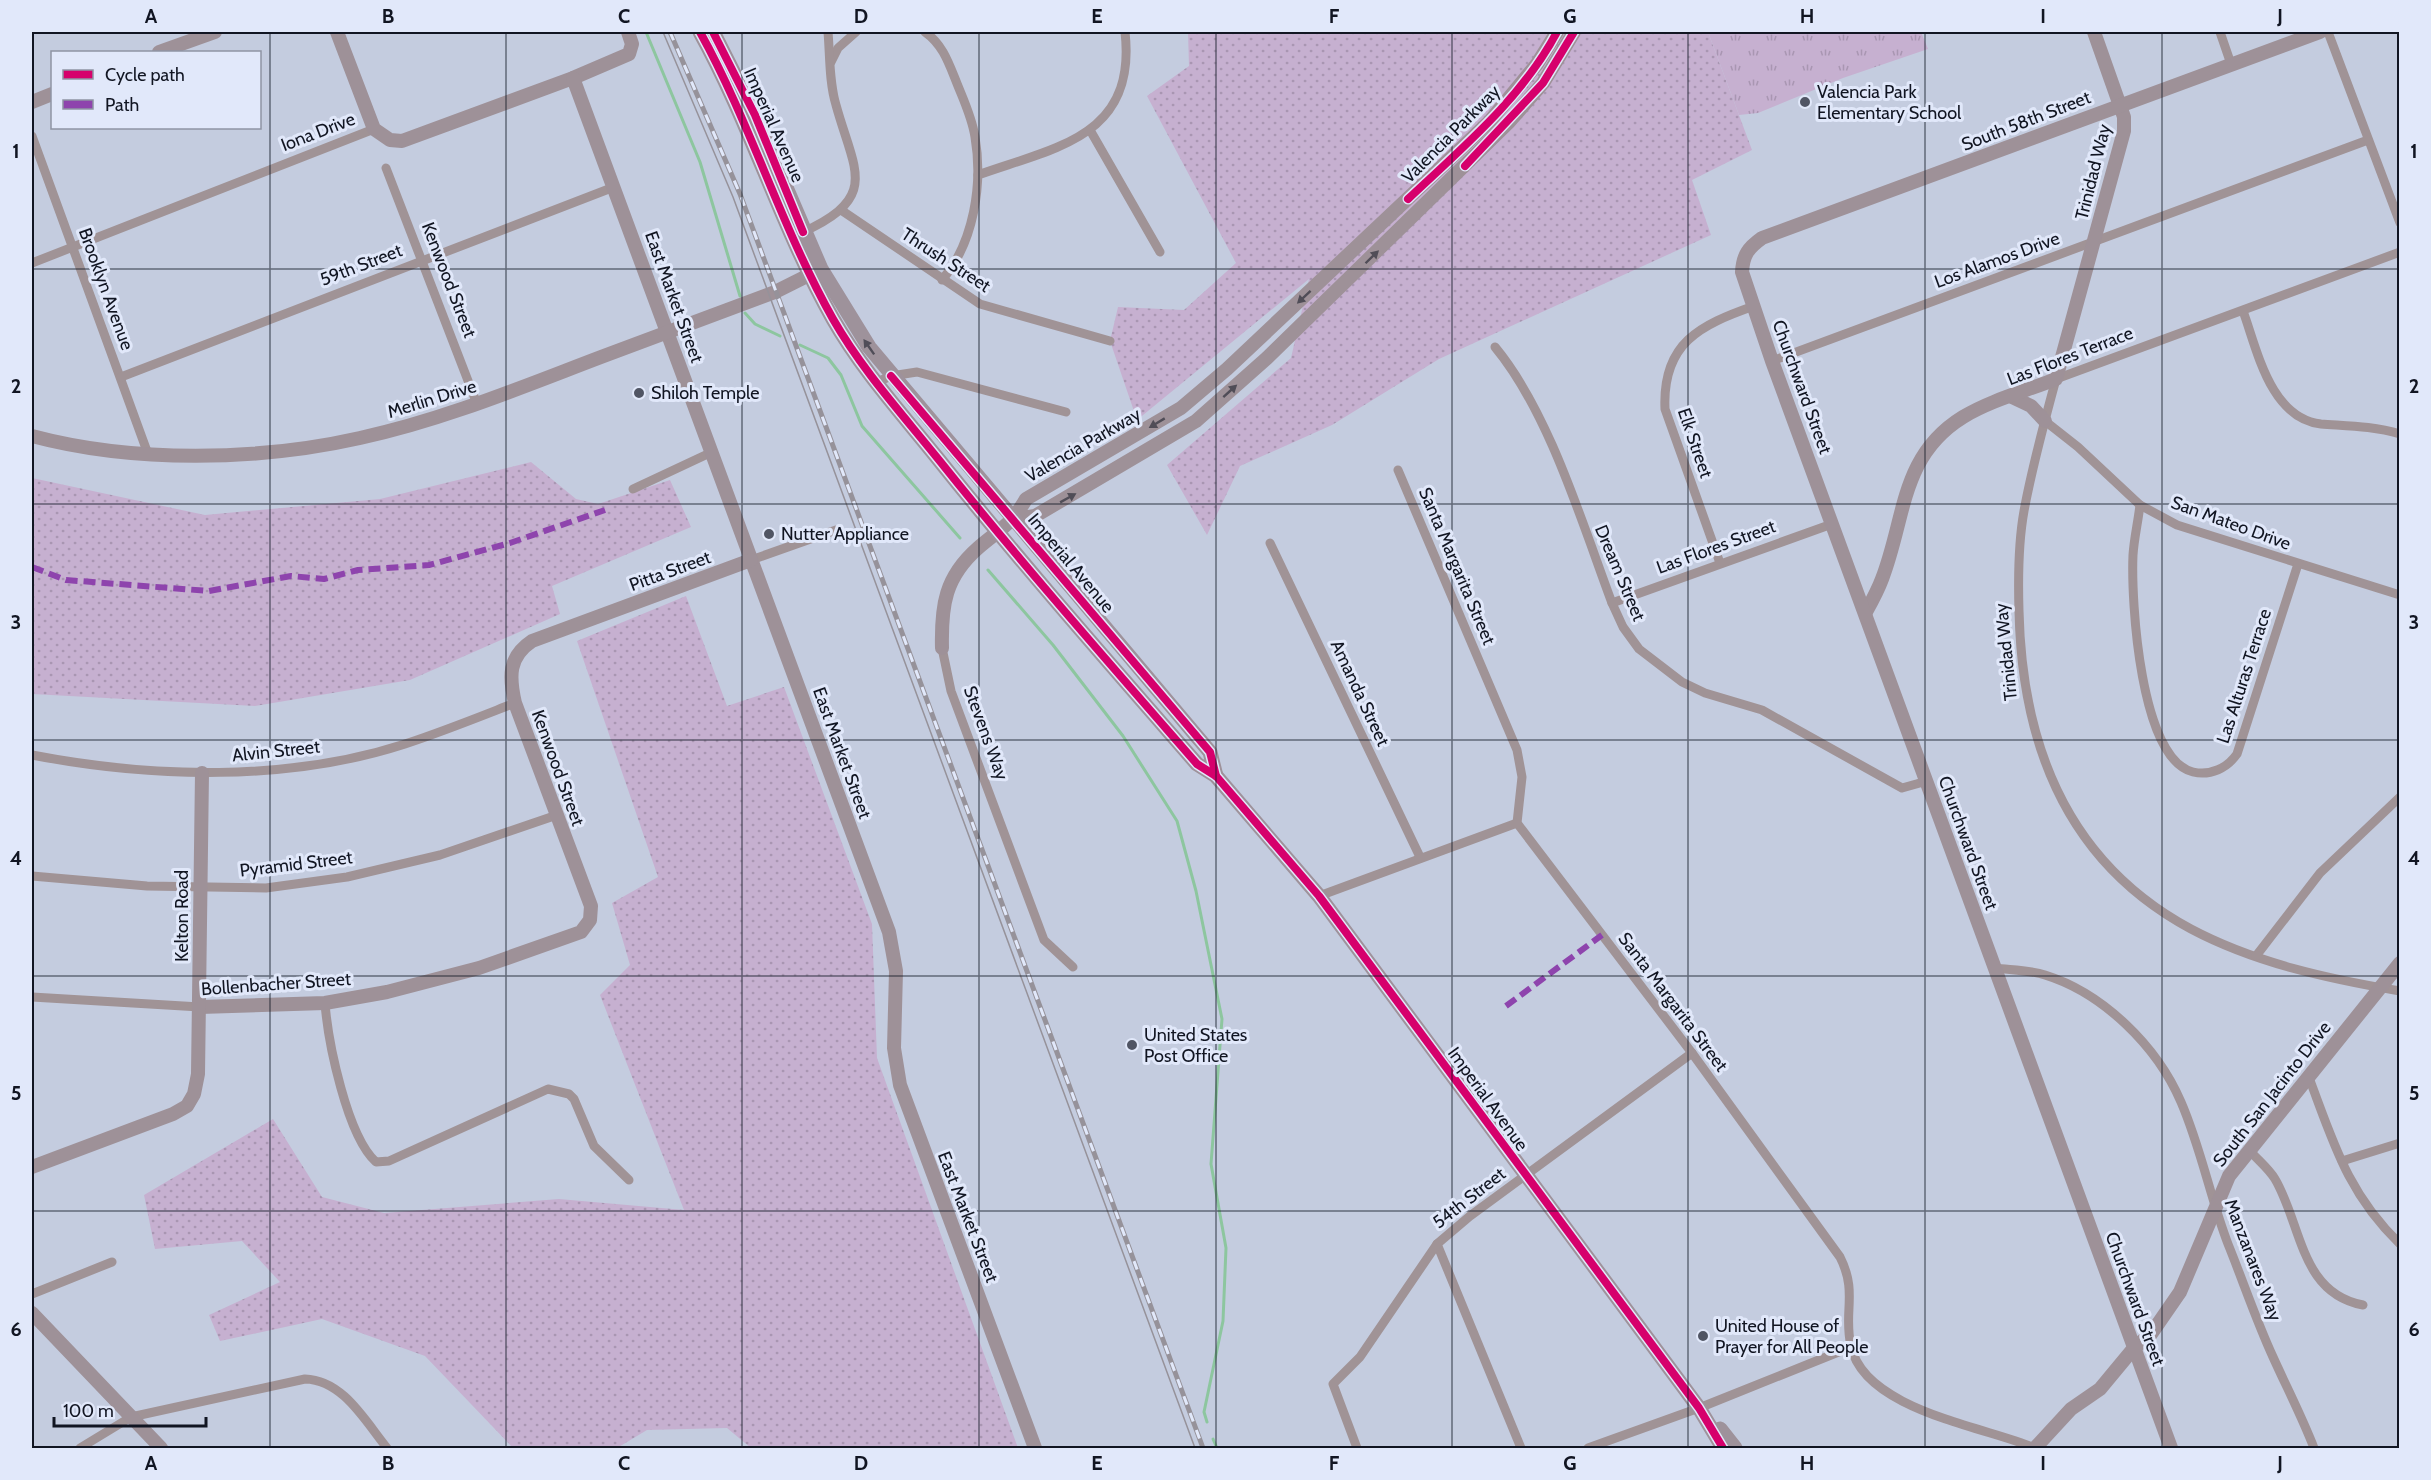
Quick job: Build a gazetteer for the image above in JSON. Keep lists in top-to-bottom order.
{
  "streets": {
    "main road": ["Imperial Avenue"],
    "street": [
      "South 58th Street",
      "Iona Drive",
      "Valencia Parkway",
      "Trinidad Way",
      "Thrush Street",
      "Los Alamos Drive",
      "59th Street",
      "Kenwood Street",
      "Brooklyn Avenue",
      "East Market Street",
      "Las Flores Terrace",
      "Churchward Street",
      "Merlin Drive",
      "Elk Street",
      "San Mateo Drive",
      "Las Flores Street",
      "Santa Margarita Street",
      "Pitta Street",
      "Dream Street",
      "Las Alturas Terrace",
      "Amanda Street",
      "Stevens Way",
      "Alvin Street",
      "Pyramid Street",
      "Kelton Road",
      "Bollenbacher Street",
      "South San Jacinto Drive",
      "54th Street",
      "Manzanares Way"
    ]
  },
  "crossings": [
    ["South 58th Street", "Trinidad Way"],
    ["South 58th Street", "Churchward Street"],
    ["Imperial Avenue", "Valencia Parkway"],
    ["Imperial Avenue", "Merlin Drive"],
    ["Imperial Avenue", "Stevens Way"],
    ["Imperial Avenue", "54th Street"],
    ["Iona Drive", "Brooklyn Avenue"],
    ["Iona Drive", "East Market Street"],
    ["Valencia Parkway", "Stevens Way"],
    ["Trinidad Way", "Los Alamos Drive"],
    ["Trinidad Way", "Las Flores Terrace"],
    ["Trinidad Way", "San Mateo Drive"],
    ["Trinidad Way", "South San Jacinto Drive"],
    ["Los Alamos Drive", "Churchward Street"],
    ["59th Street", "Kenwood Street"],
    ["59th Street", "Brooklyn Avenue"],
    ["59th Street", "East Market Street"],
    ["Kenwood Street", "Merlin Drive"],
    ["Kenwood Street", "Pitta Street"],
    ["Kenwood Street", "Alvin Street"],
    ["Kenwood Street", "Pyramid Street"],
    ["Kenwood Street", "Bollenbacher Street"],
    ["Brooklyn Avenue", "Merlin Drive"],
    ["East Market Street", "Merlin Drive"],
    ["East Market Street", "Pitta Street"],
    ["Las Flores Terrace", "Churchward Street"],
    ["Churchward Street", "Elk Street"],
    ["Churchward Street", "Las Flores Street"],
    ["Churchward Street", "Dream Street"],
    ["Churchward Street", "South San Jacinto Drive"],
    ["Churchward Street", "Manzanares Way"],
    ["Elk Street", "Las Flores Street"],
    ["San Mateo Drive", "Las Alturas Terrace"],
    ["Las Flores Street", "Dream Street"],
    ["Santa Margarita Street", "South San Jacinto Drive"],
    ["Santa Margarita Street", "54th Street"],
    ["Alvin Street", "Kelton Road"],
    ["Pyramid Street", "Kelton Road"],
    ["Kelton Road", "Bollenbacher Street"],
    ["South San Jacinto Drive", "Manzanares Way"]
  ],
  "places": [
    "Valencia Park Elementary School",
    "Shiloh Temple",
    "Nutter Appliance",
    "United States Post Office",
    "United House of Prayer for All People"
  ],
  "legend": ["Cycle path", "Path"],
  "scale_bar": "100 m",
  "grid": {
    "columns": [
      "A",
      "B",
      "C",
      "D",
      "E",
      "F",
      "G",
      "H",
      "I",
      "J"
    ],
    "rows": [
      "1",
      "2",
      "3",
      "4",
      "5",
      "6"
    ]
  }
}
